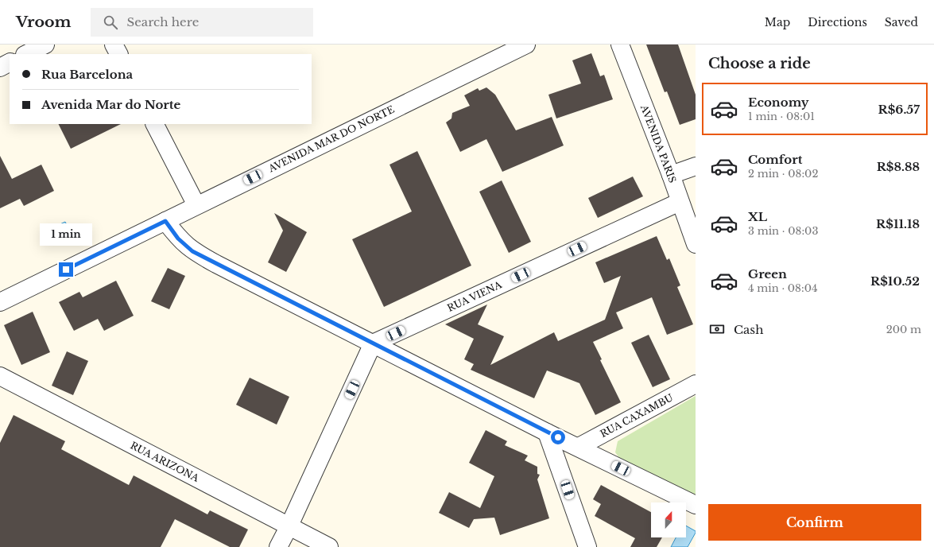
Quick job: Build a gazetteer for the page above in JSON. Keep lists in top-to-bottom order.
{
  "streets": {
    "street": [
      "AVENIDA MAR DO NORTE",
      "AVENIDA PARIS",
      "RUA VIENA",
      "RUA CAXAMBU",
      "RUA ARIZONA"
    ]
  },
  "crossings": [
    ["AVENIDA PARIS", "RUA VIENA"]
  ],
  "north": "top",
  "page": {
    "header": "Vroom",
    "search": "Search here",
    "nav": ["Map", "Directions", "Saved"],
    "heading": "Choose a ride",
    "banner": ["Rua Barcelona", "Avenida Mar do Norte"],
    "list": [
      {
        "name": "Economy",
        "note": "1 min · 08:01",
        "value": "R$6.57"
      },
      {
        "name": "Comfort",
        "note": "2 min · 08:02",
        "value": "R$8.88"
      },
      {
        "name": "XL",
        "note": "3 min · 08:03",
        "value": "R$11.18"
      },
      {
        "name": "Green",
        "note": "4 min · 08:04",
        "value": "R$10.52"
      }
    ],
    "bubble": "1 min",
    "pay": ["Cash", "200 m"],
    "buttons": "Confirm"
  }
}
